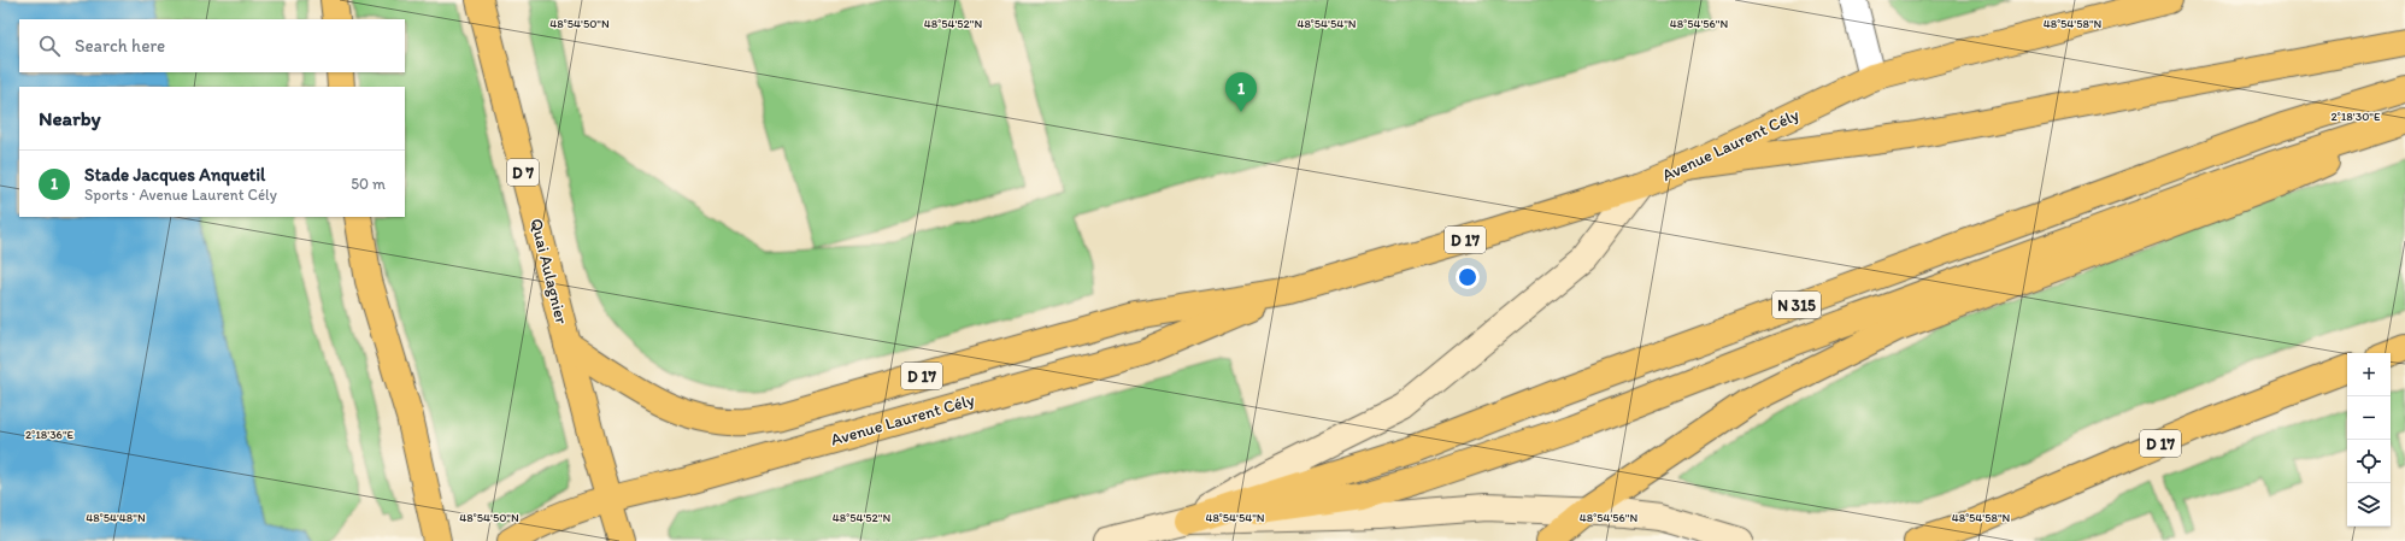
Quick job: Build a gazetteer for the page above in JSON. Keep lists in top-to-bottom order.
{
  "streets": {
    "main road": [
      "Avenue Laurent Cély",
      "D 7",
      "D 17",
      "Quai Aulagnier",
      "N 315"
    ]
  },
  "crossings": [
    ["Avenue Laurent Cély", "Quai Aulagnier"]
  ],
  "page": {
    "search": "Search here",
    "pins": "1",
    "heading": "Nearby",
    "list": [
      {
        "mark": "1",
        "name": "Stade Jacques Anquetil",
        "note": "Sports · Avenue Laurent Cély",
        "value": "50 m"
      }
    ],
    "map_buttons": ["+", "−"]
  },
  "coordinates": [
    "48°54'58\"N",
    "48°54'50\"N",
    "48°54'52\"N",
    "48°54'54\"N",
    "48°54'56\"N",
    "2°18'30\"E",
    "2°18'36\"E",
    "48°54'48\"N"
  ]
}
